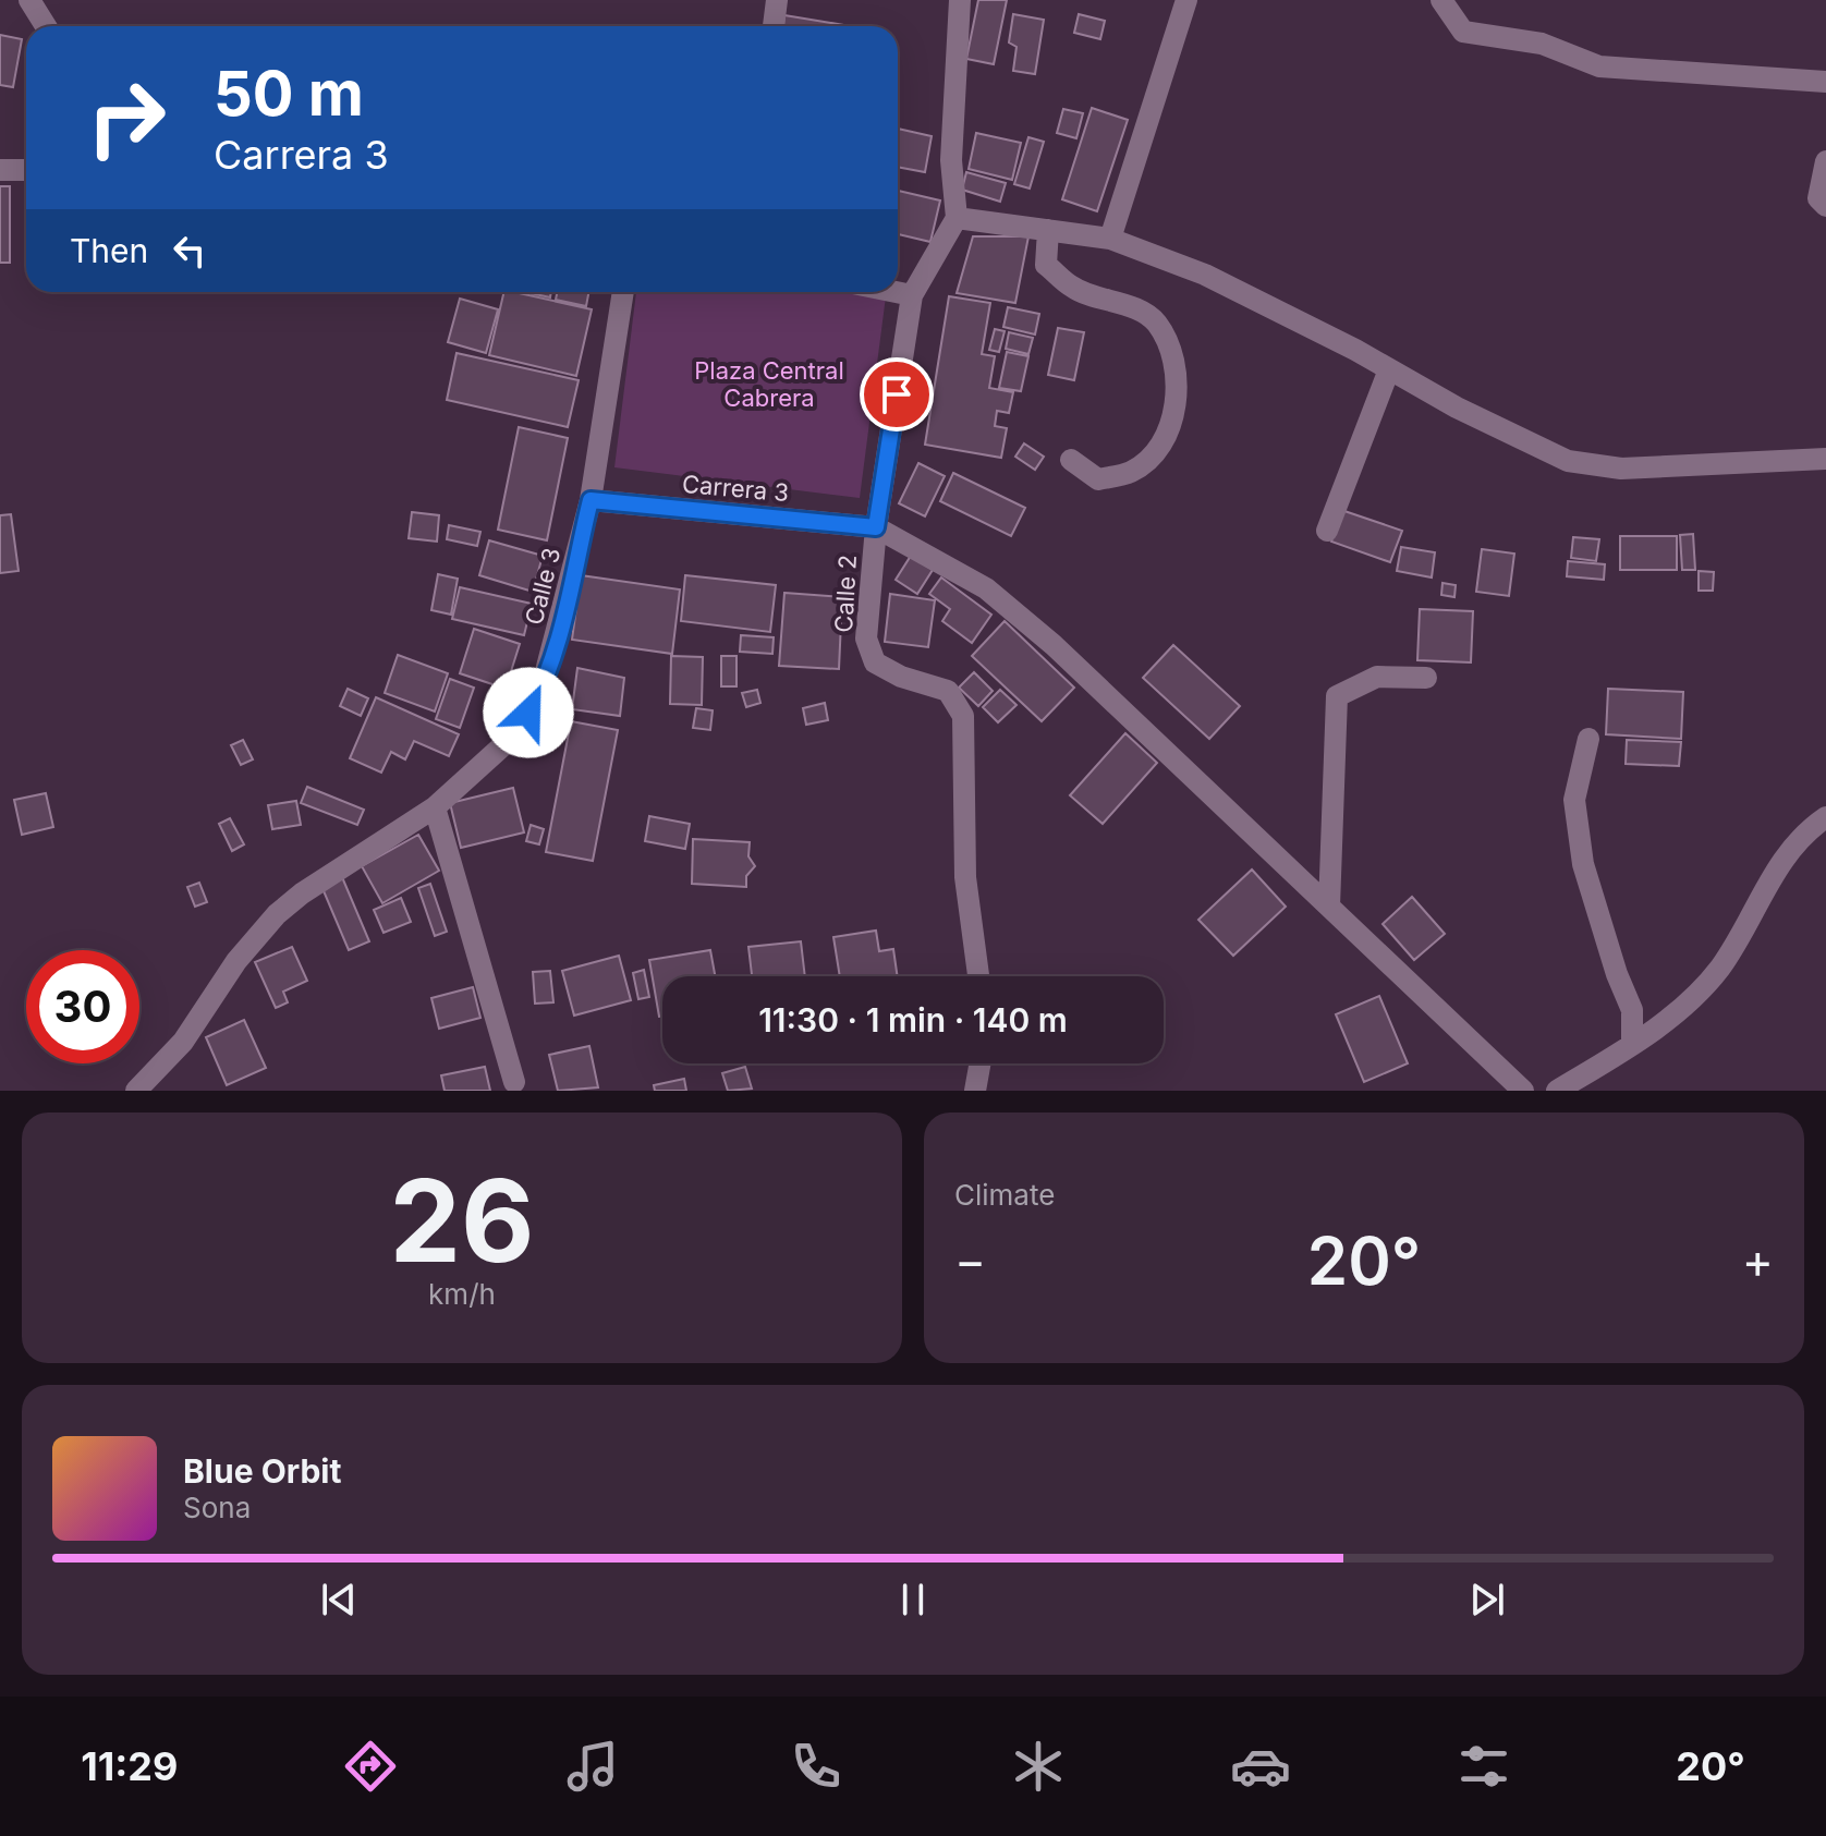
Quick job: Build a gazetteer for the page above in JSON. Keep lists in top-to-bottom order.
{
  "streets": {
    "street": ["Carrera 3", "Calle 3", "Calle 2"]
  },
  "crossings": [
    ["Carrera 3", "Calle 3"],
    ["Carrera 3", "Calle 2"]
  ],
  "parks": ["Plaza Central Cabrera"],
  "page": {
    "turn": ["50 m", "Carrera 3"],
    "then": "Then",
    "limit": "30",
    "trip": "11:30 · 1 min · 140 m",
    "tile": [
      ["26", "km/h"],
      "Climate"
    ],
    "heat": ["−", "20°", "+"],
    "song": ["Blue Orbit", "Sona"],
    "tabs": ["11:29", "20°"]
  }
}
